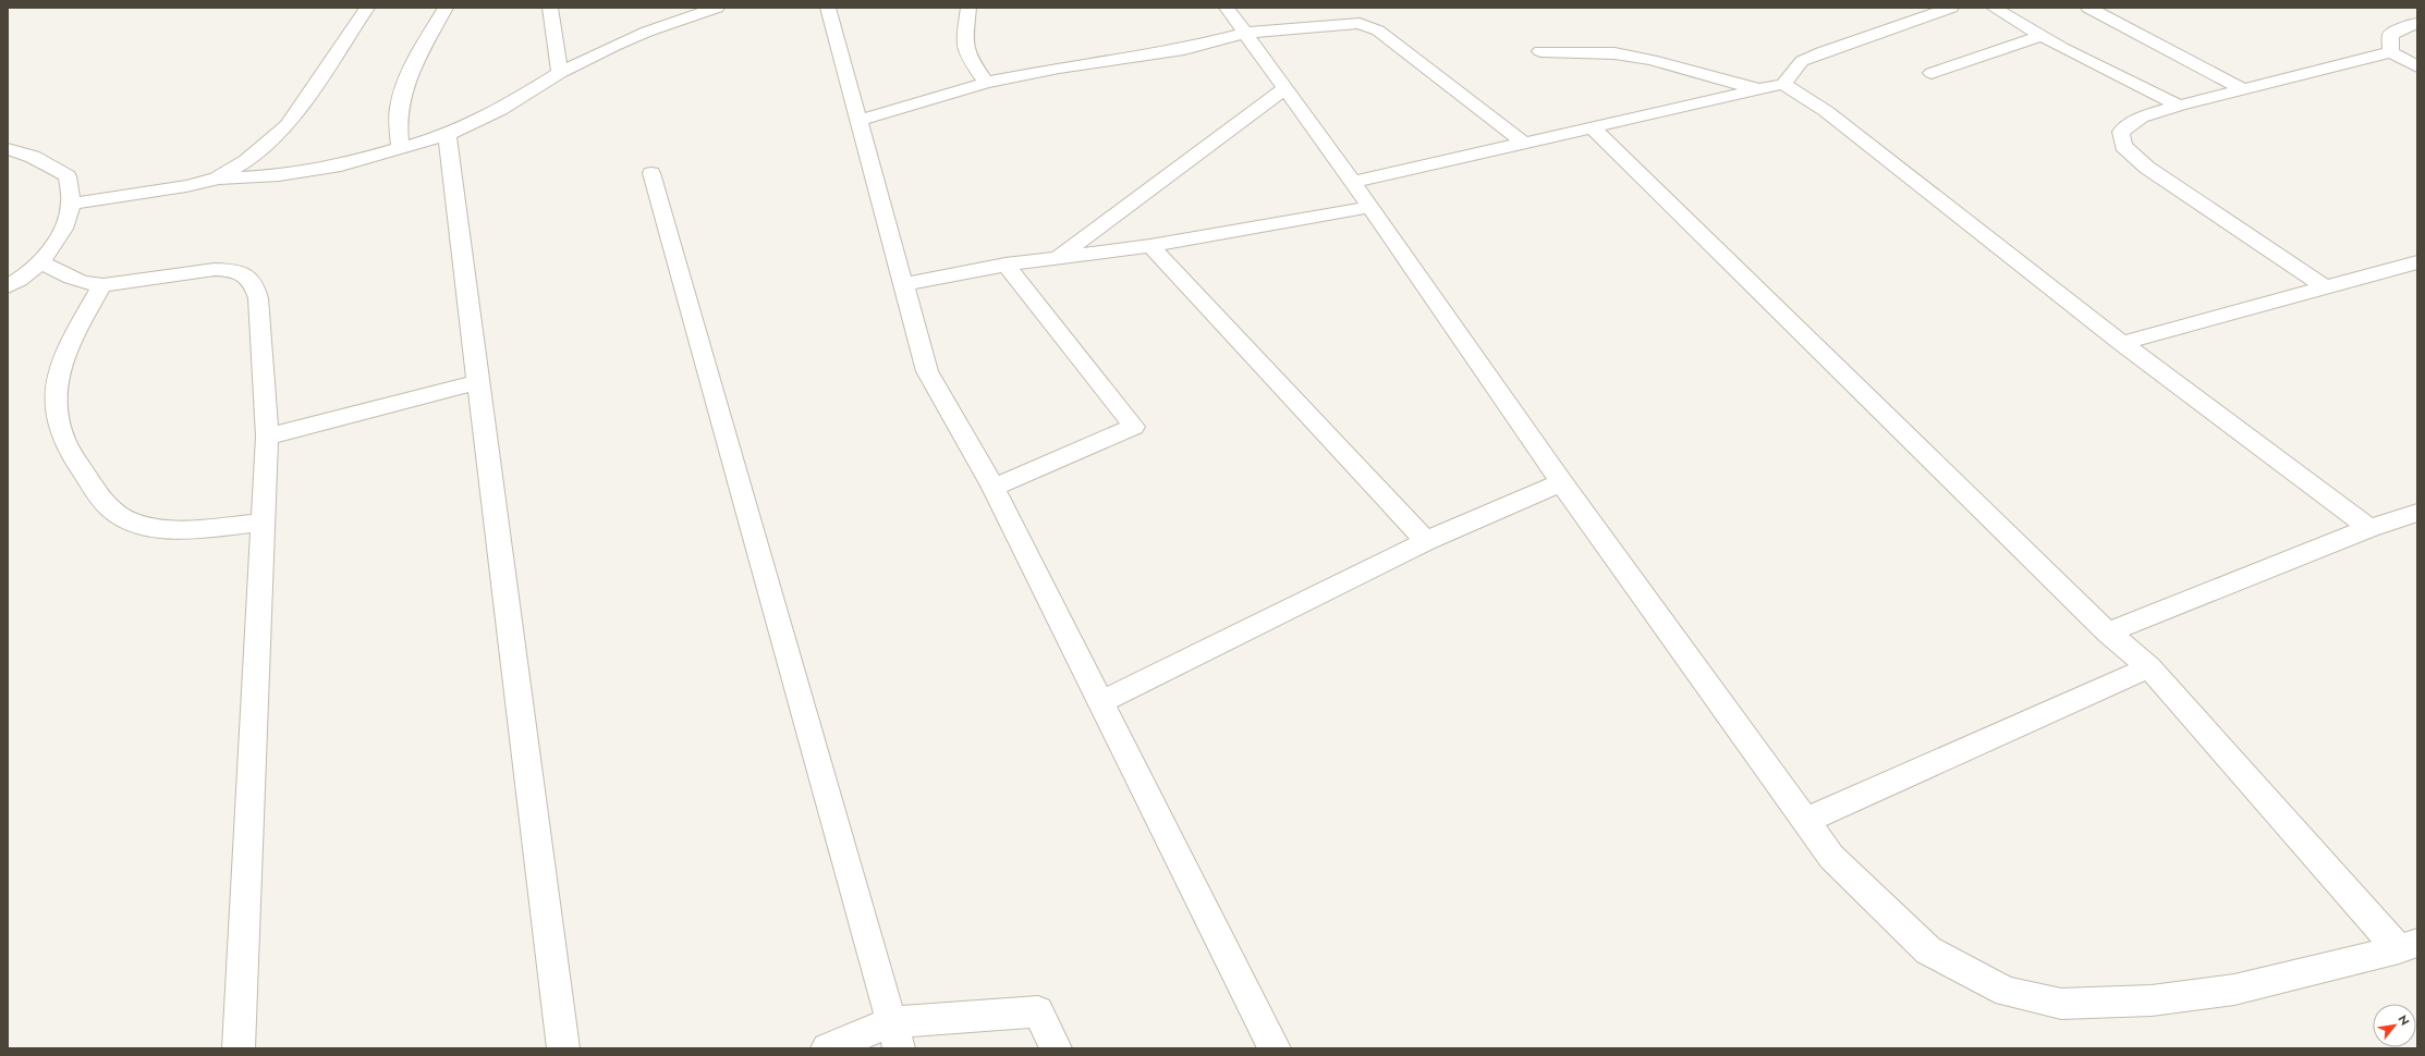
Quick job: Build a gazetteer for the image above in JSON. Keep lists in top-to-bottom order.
{
  "north": "top right"
}
